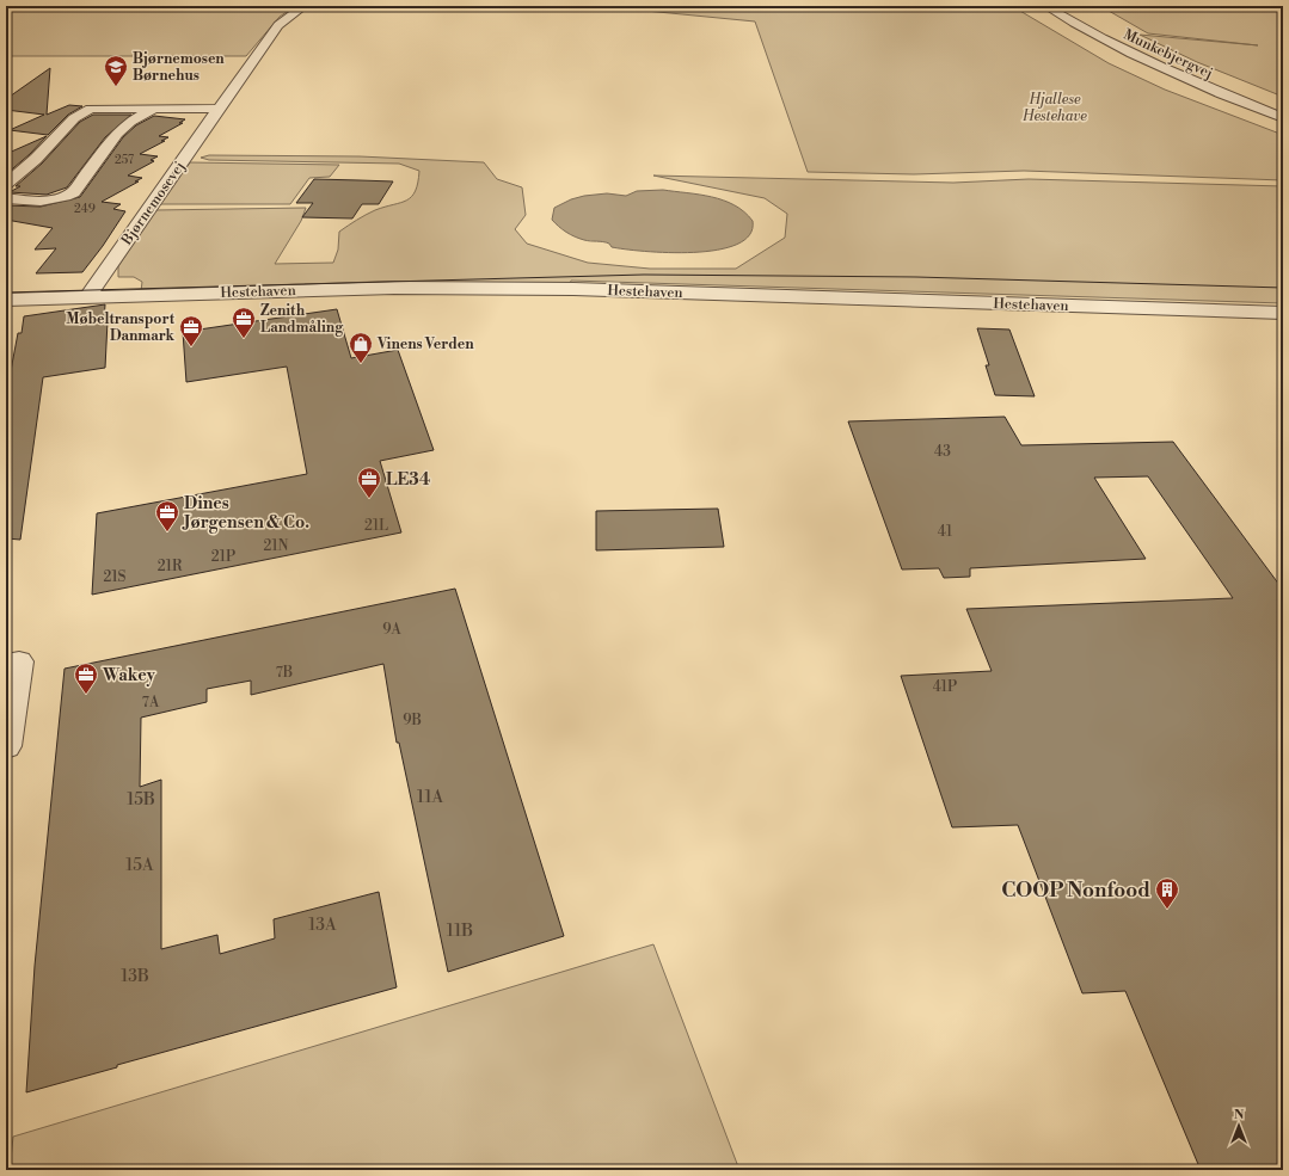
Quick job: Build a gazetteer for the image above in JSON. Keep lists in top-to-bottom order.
{
  "streets": {
    "street": ["Munkebjergvej", "Bjørnemosevej", "Hestehaven"]
  },
  "crossings": [
    ["Bjørnemosevej", "Hestehaven"]
  ],
  "parks": ["Hjallese Hestehave"],
  "places": {
    "school or university": ["Bjørnemosen Børnehus"],
    "office": [
      "Zenith Landmåling",
      "Møbeltransport Danmark",
      "LE34",
      "Dines Jørgensen & Co.",
      "Wakey"
    ],
    "shop": ["Vinens Verden"],
    "building": ["COOP Nonfood"]
  },
  "house_numbers": [
    "257",
    "249",
    "43",
    "21L",
    "41",
    "21N",
    "21P",
    "21R",
    "21S",
    "9A",
    "7B",
    "41P",
    "7A",
    "9B",
    "11A",
    "15B",
    "15A",
    "13A",
    "11B",
    "13B"
  ],
  "north": "top"
}
